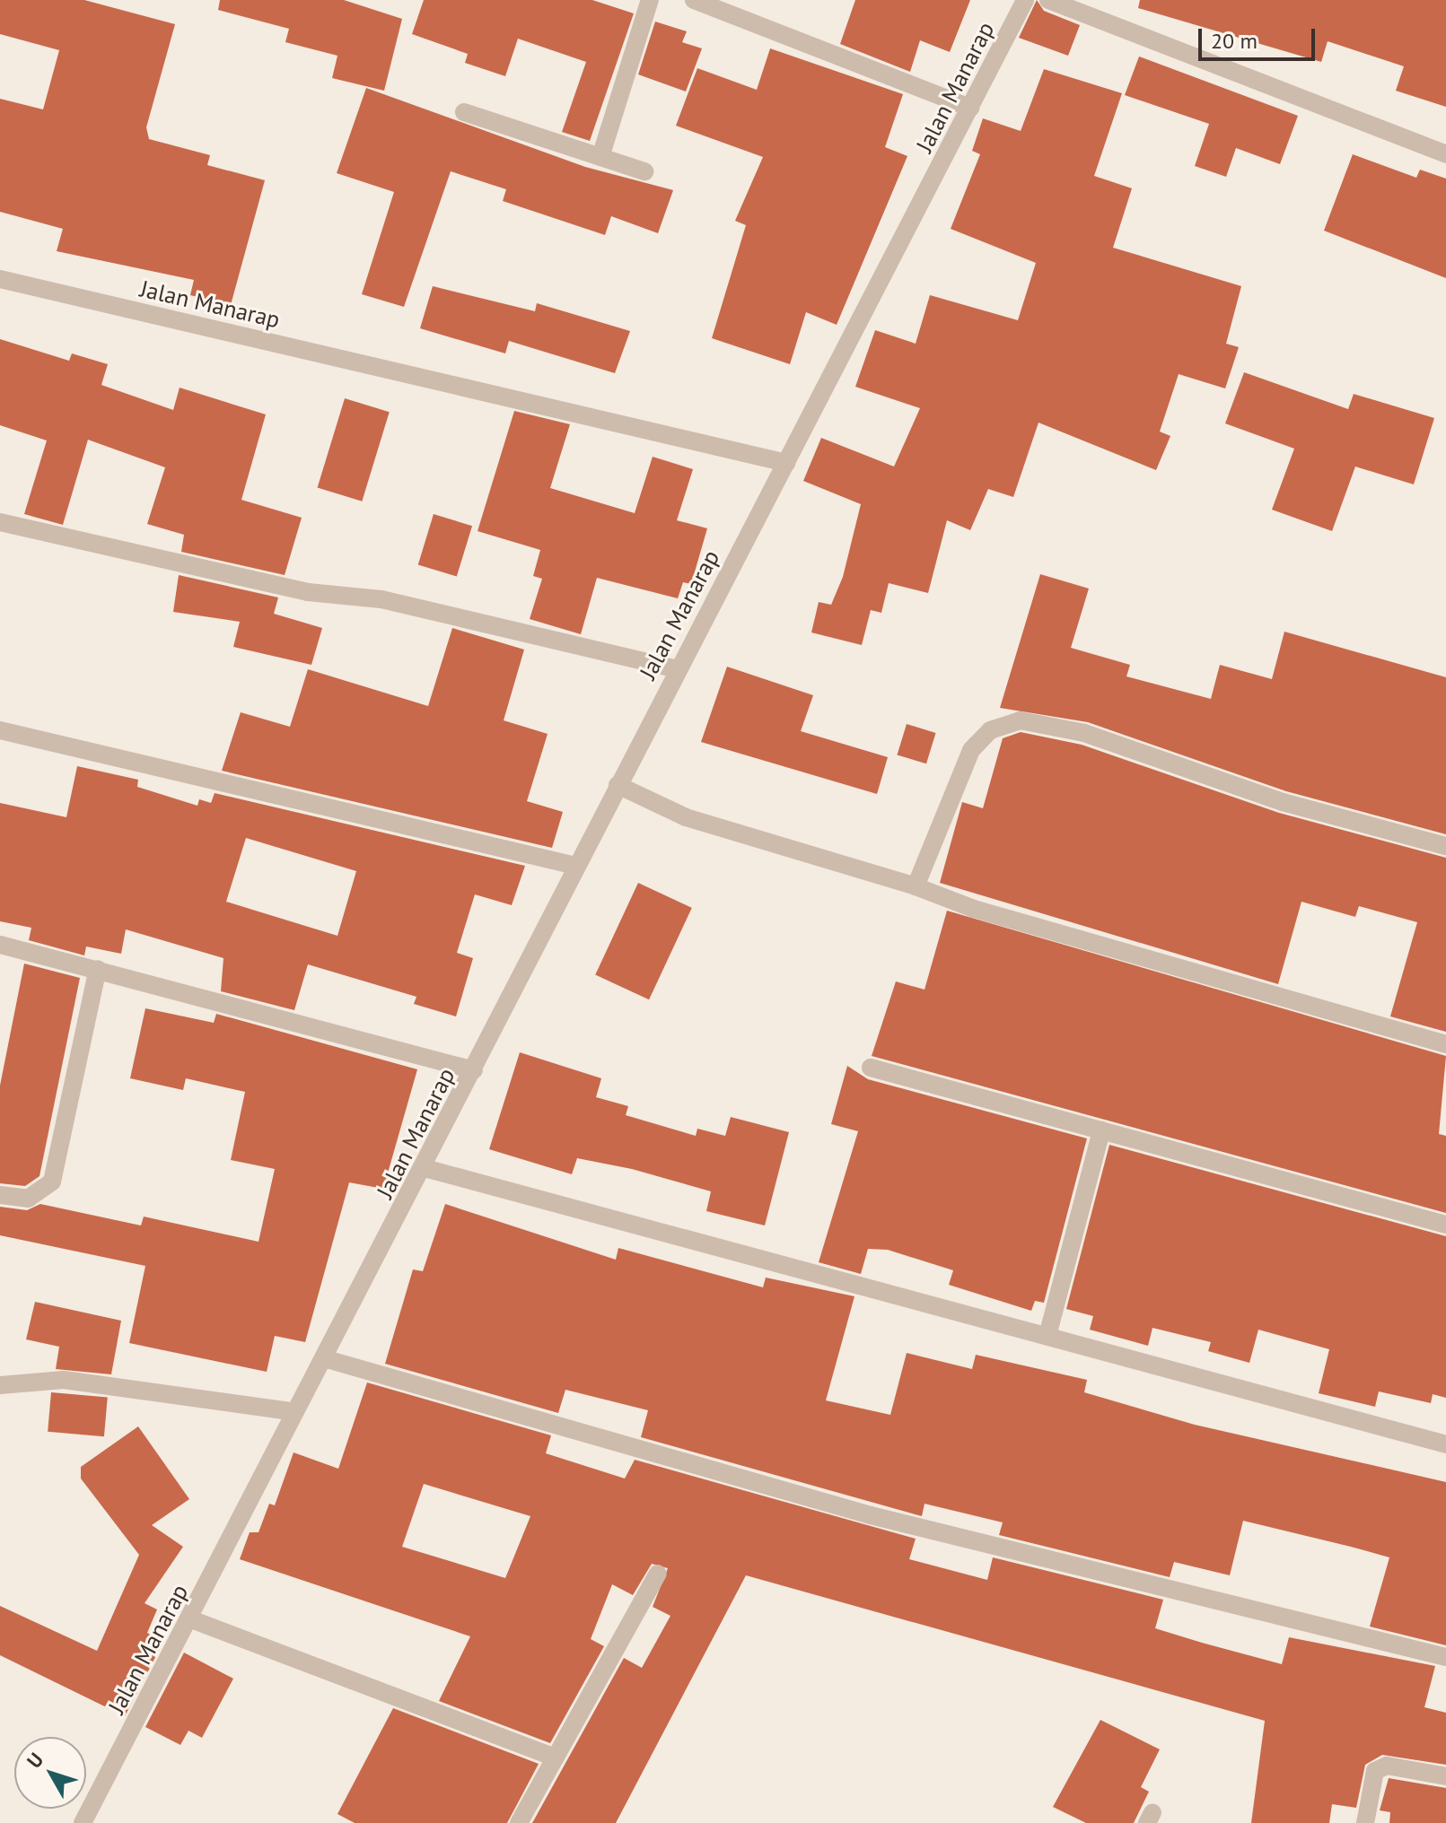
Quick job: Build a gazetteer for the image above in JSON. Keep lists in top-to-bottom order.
{
  "streets": {
    "street": ["Jalan Manarap"]
  },
  "scale_bar": "20 m",
  "north": "top left"
}
